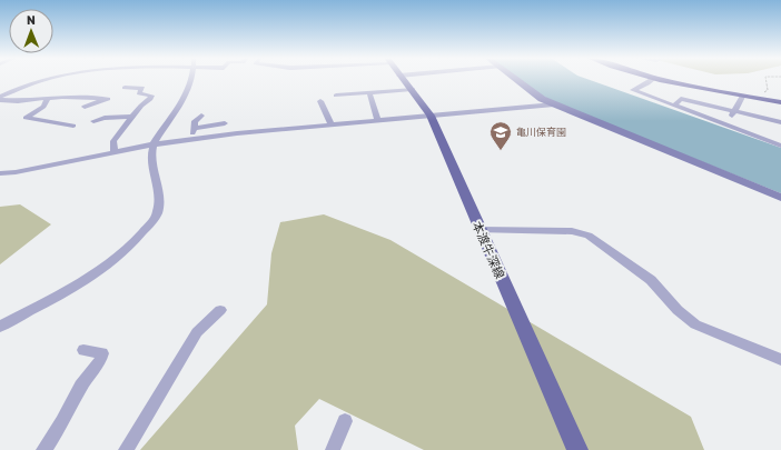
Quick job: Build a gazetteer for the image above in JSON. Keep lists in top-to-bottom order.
{
  "streets": {
    "main road": ["本渡牛深線"]
  },
  "places": {
    "school or university": ["亀川保育園"]
  },
  "north": "top"
}
